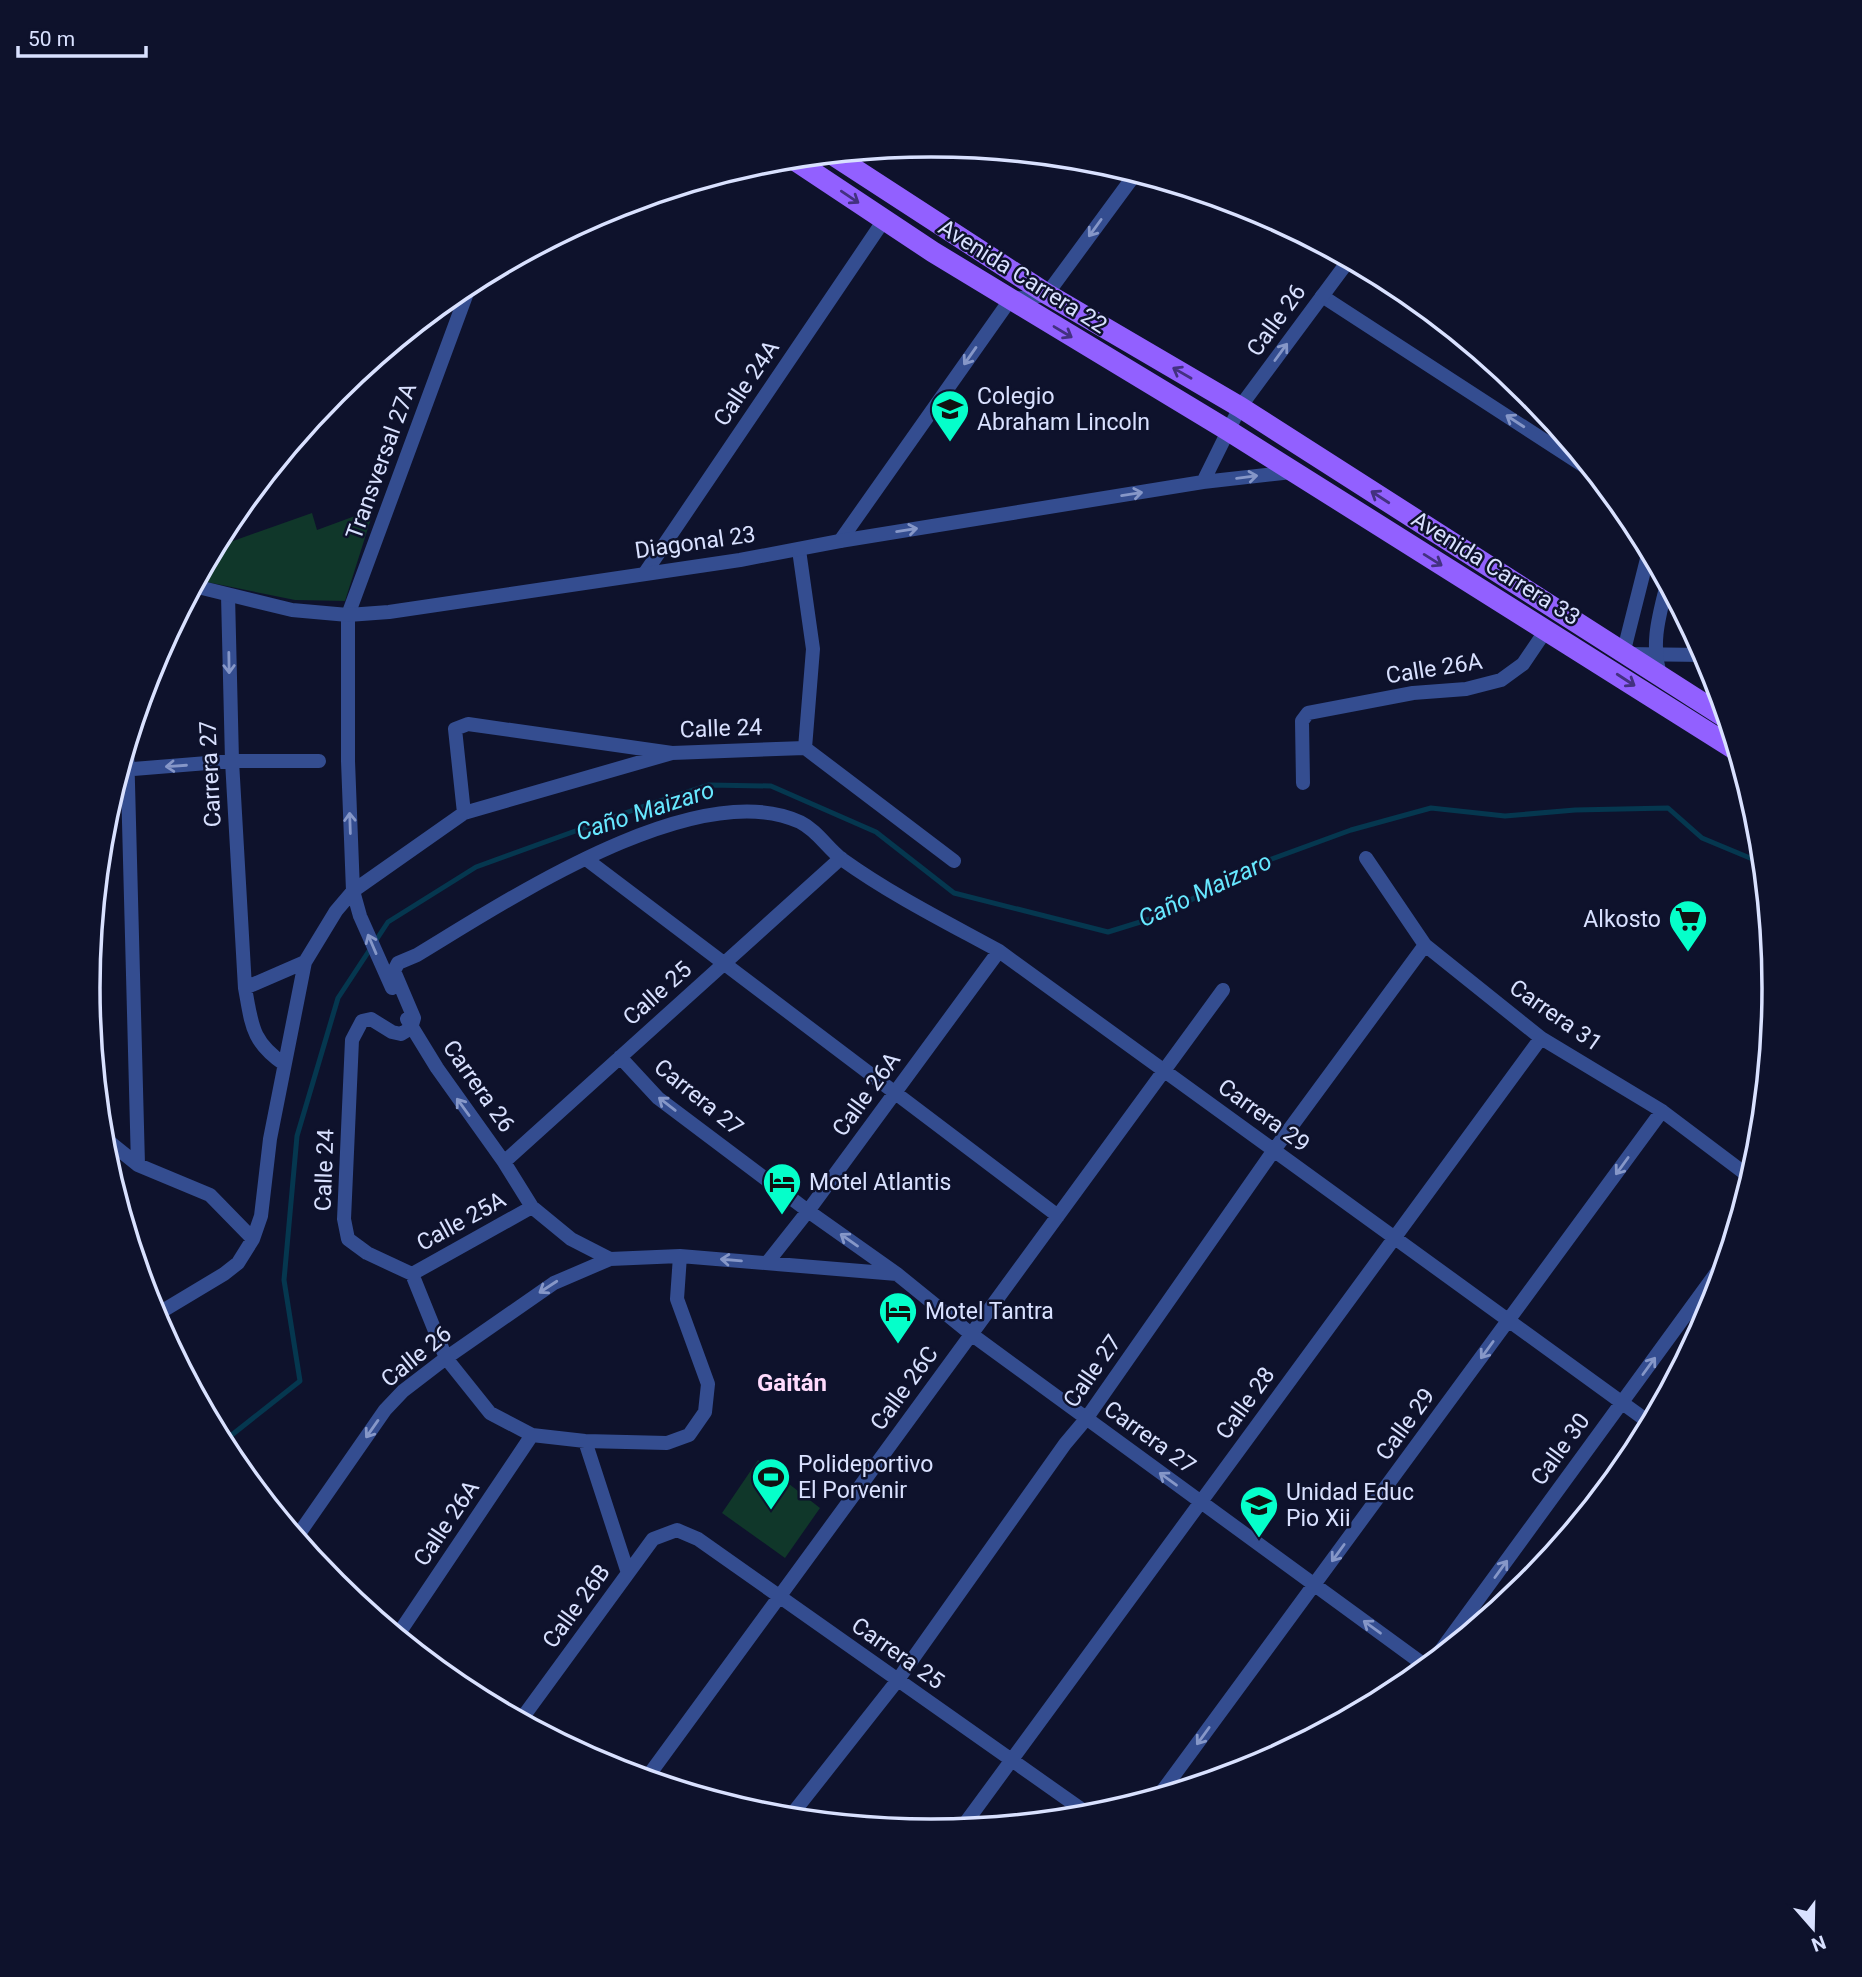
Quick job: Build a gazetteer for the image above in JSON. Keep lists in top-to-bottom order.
{
  "streets": {
    "main road": ["Avenida Carrera 22", "Avenida Carrera 33"],
    "street": [
      "Calle 26",
      "Calle 24A",
      "Transversal 27A",
      "Diagonal 23",
      "Calle 26A",
      "Calle 24",
      "Carrera 27",
      "Calle 25",
      "Carrera 31",
      "Carrera 26",
      "Carrera 29",
      "Calle 25A",
      "Calle 27",
      "Calle 26C",
      "Calle 28",
      "Calle 29",
      "Calle 30",
      "Calle 26B",
      "Carrera 25"
    ]
  },
  "crossings": [
    ["Avenida Carrera 22", "Calle 26"],
    ["Avenida Carrera 22", "Calle 24A"],
    ["Avenida Carrera 22", "Avenida Carrera 33"],
    ["Calle 26", "Avenida Carrera 33"],
    ["Calle 26", "Carrera 26"],
    ["Calle 24A", "Diagonal 23"],
    ["Transversal 27A", "Diagonal 23"],
    ["Transversal 27A", "Carrera 26"],
    ["Diagonal 23", "Avenida Carrera 33"],
    ["Diagonal 23", "Carrera 27"],
    ["Diagonal 23", "Carrera 26"],
    ["Avenida Carrera 33", "Calle 26A"],
    ["Calle 26A", "Carrera 27"],
    ["Calle 26A", "Carrera 26"],
    ["Calle 26A", "Carrera 29"],
    ["Calle 24", "Carrera 26"],
    ["Calle 24", "Calle 25A"],
    ["Carrera 27", "Calle 25"],
    ["Carrera 27", "Carrera 26"],
    ["Carrera 27", "Calle 27"],
    ["Carrera 27", "Calle 26C"],
    ["Carrera 27", "Calle 28"],
    ["Carrera 27", "Calle 29"],
    ["Calle 25", "Carrera 26"],
    ["Calle 25", "Carrera 29"],
    ["Carrera 31", "Calle 27"],
    ["Carrera 31", "Calle 28"],
    ["Carrera 31", "Calle 29"],
    ["Carrera 26", "Calle 25A"],
    ["Carrera 29", "Calle 27"],
    ["Carrera 29", "Calle 26C"],
    ["Carrera 29", "Calle 28"],
    ["Carrera 29", "Calle 29"],
    ["Carrera 29", "Calle 30"],
    ["Calle 27", "Carrera 25"],
    ["Calle 26C", "Carrera 25"],
    ["Calle 28", "Carrera 25"],
    ["Calle 26B", "Carrera 25"]
  ],
  "one_way": [
    "Diagonal 23",
    "Carrera 26",
    "Calle 29",
    "Calle 30"
  ],
  "districts": ["Gaitán"],
  "water": ["Caño Maizaro"],
  "places": {
    "school or university": ["Colegio Abraham Lincoln", "Unidad Educ Pio Xii"],
    "supermarket": ["Alkosto"],
    "hotel": ["Motel Atlantis", "Motel Tantra"],
    "sports": ["Polideportivo El Porvenir"]
  },
  "scale_bar": "50 m",
  "north": "bottom"
}
